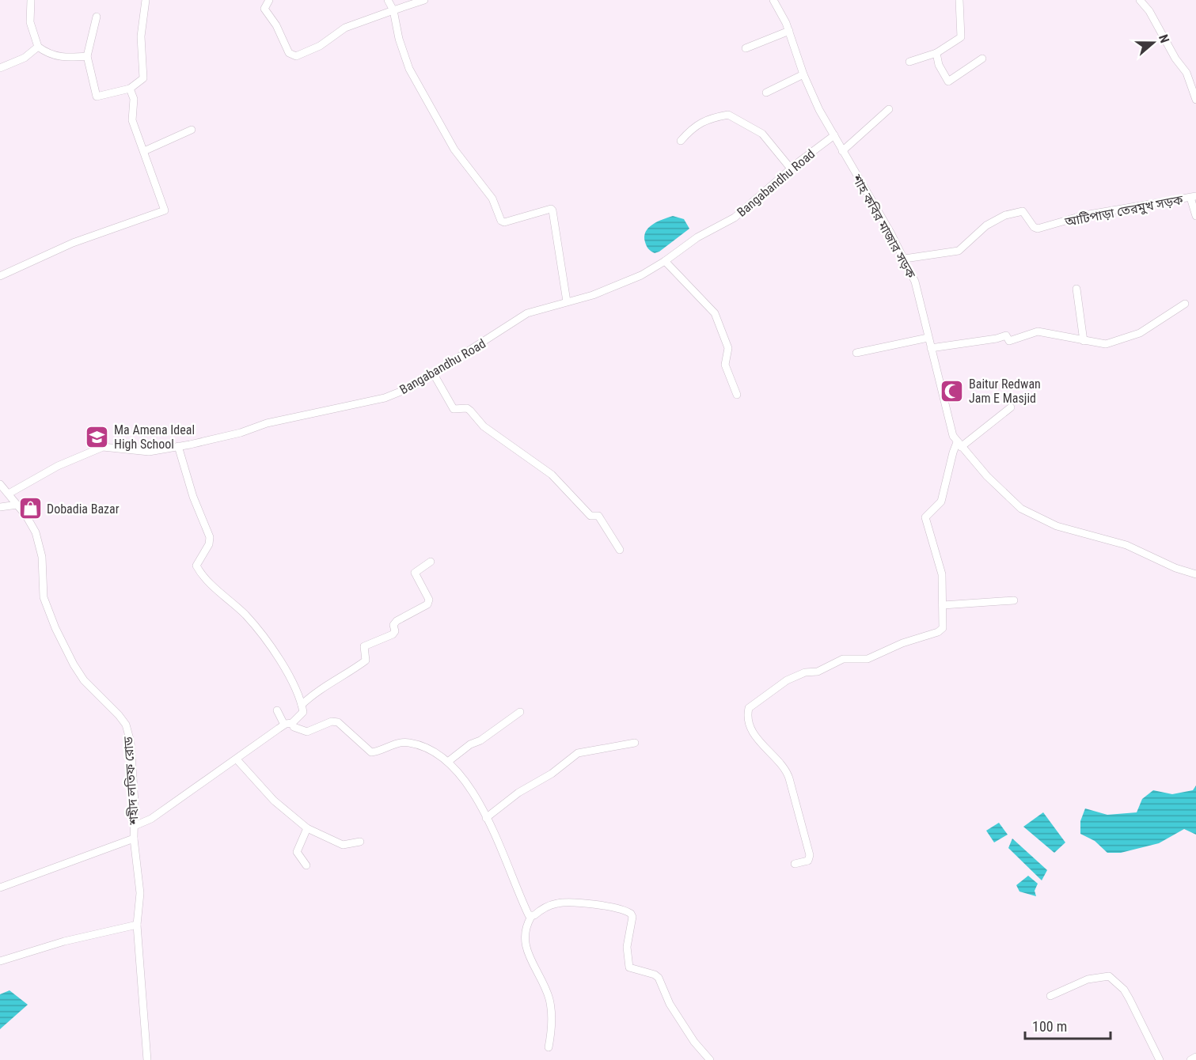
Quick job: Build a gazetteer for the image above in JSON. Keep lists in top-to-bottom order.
{
  "streets": {
    "street": [
      "Bangabandhu Road",
      "আটিপাড়া তেরমুখ সড়ক",
      "শাহ কবির মাজার সড়ক",
      "শহীদ লতিফ রোড"
    ]
  },
  "crossings": [
    ["Bangabandhu Road", "শাহ কবির মাজার সড়ক"],
    ["Bangabandhu Road", "শহীদ লতিফ রোড"],
    ["আটিপাড়া তেরমুখ সড়ক", "শাহ কবির মাজার সড়ক"]
  ],
  "places": {
    "mosque": ["Baitur Redwan Jam E Masjid"],
    "school or university": ["Ma Amena Ideal High School"],
    "shop": ["Dobadia Bazar"]
  },
  "scale_bar": "100 m",
  "north": "right"
}
